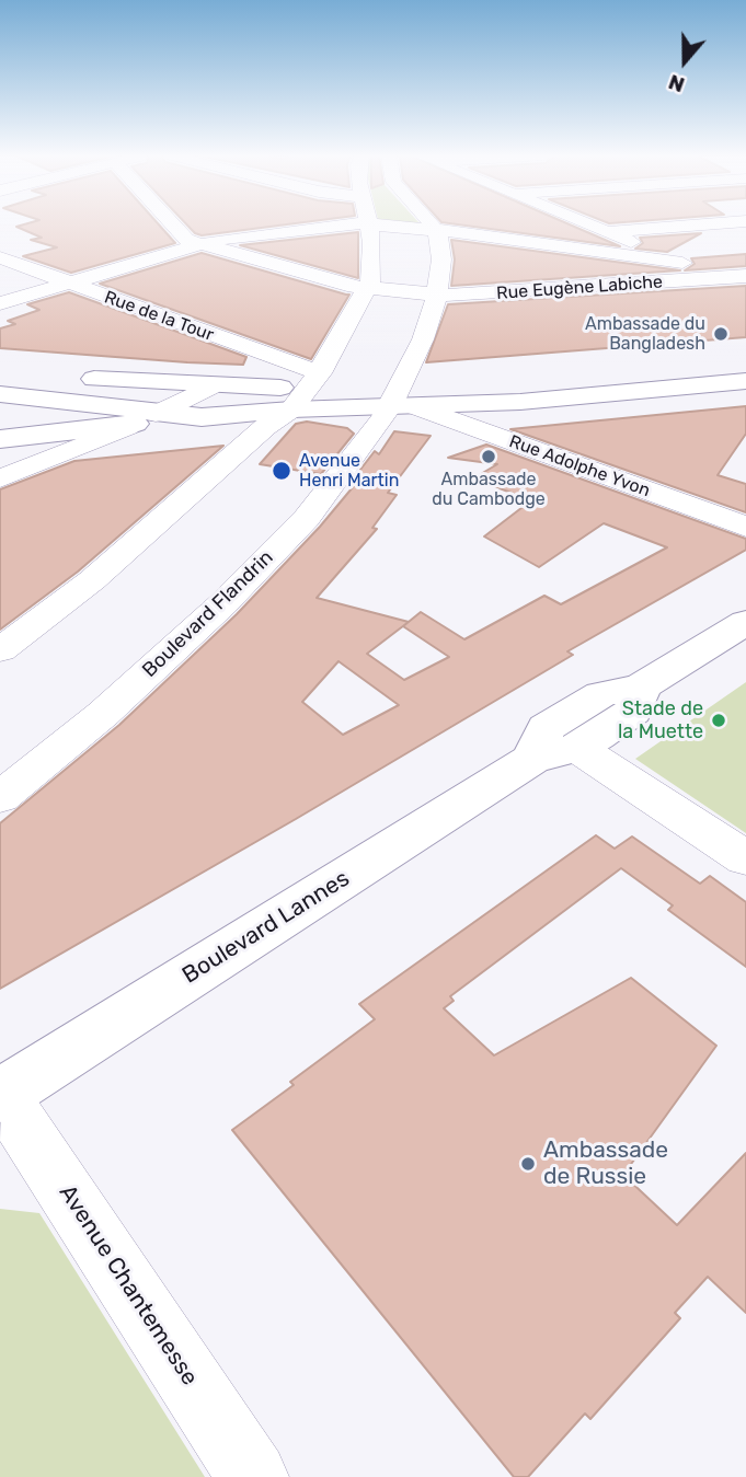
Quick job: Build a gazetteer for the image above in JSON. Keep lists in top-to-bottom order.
{
  "streets": {
    "main road": ["Boulevard Lannes"],
    "street": [
      "Rue Eugène Labiche",
      "Rue de la Tour",
      "Rue Adolphe Yvon",
      "Boulevard Flandrin",
      "Avenue Chantemesse"
    ]
  },
  "crossings": [
    ["Rue Adolphe Yvon", "Boulevard Flandrin"],
    ["Boulevard Lannes", "Avenue Chantemesse"]
  ],
  "places": [
    "Ambassade du Bangladesh",
    "Ambassade du Cambodge",
    "Avenue Henri Martin",
    "Stade de la Muette",
    "Ambassade de Russie"
  ],
  "north": "bottom"
}
